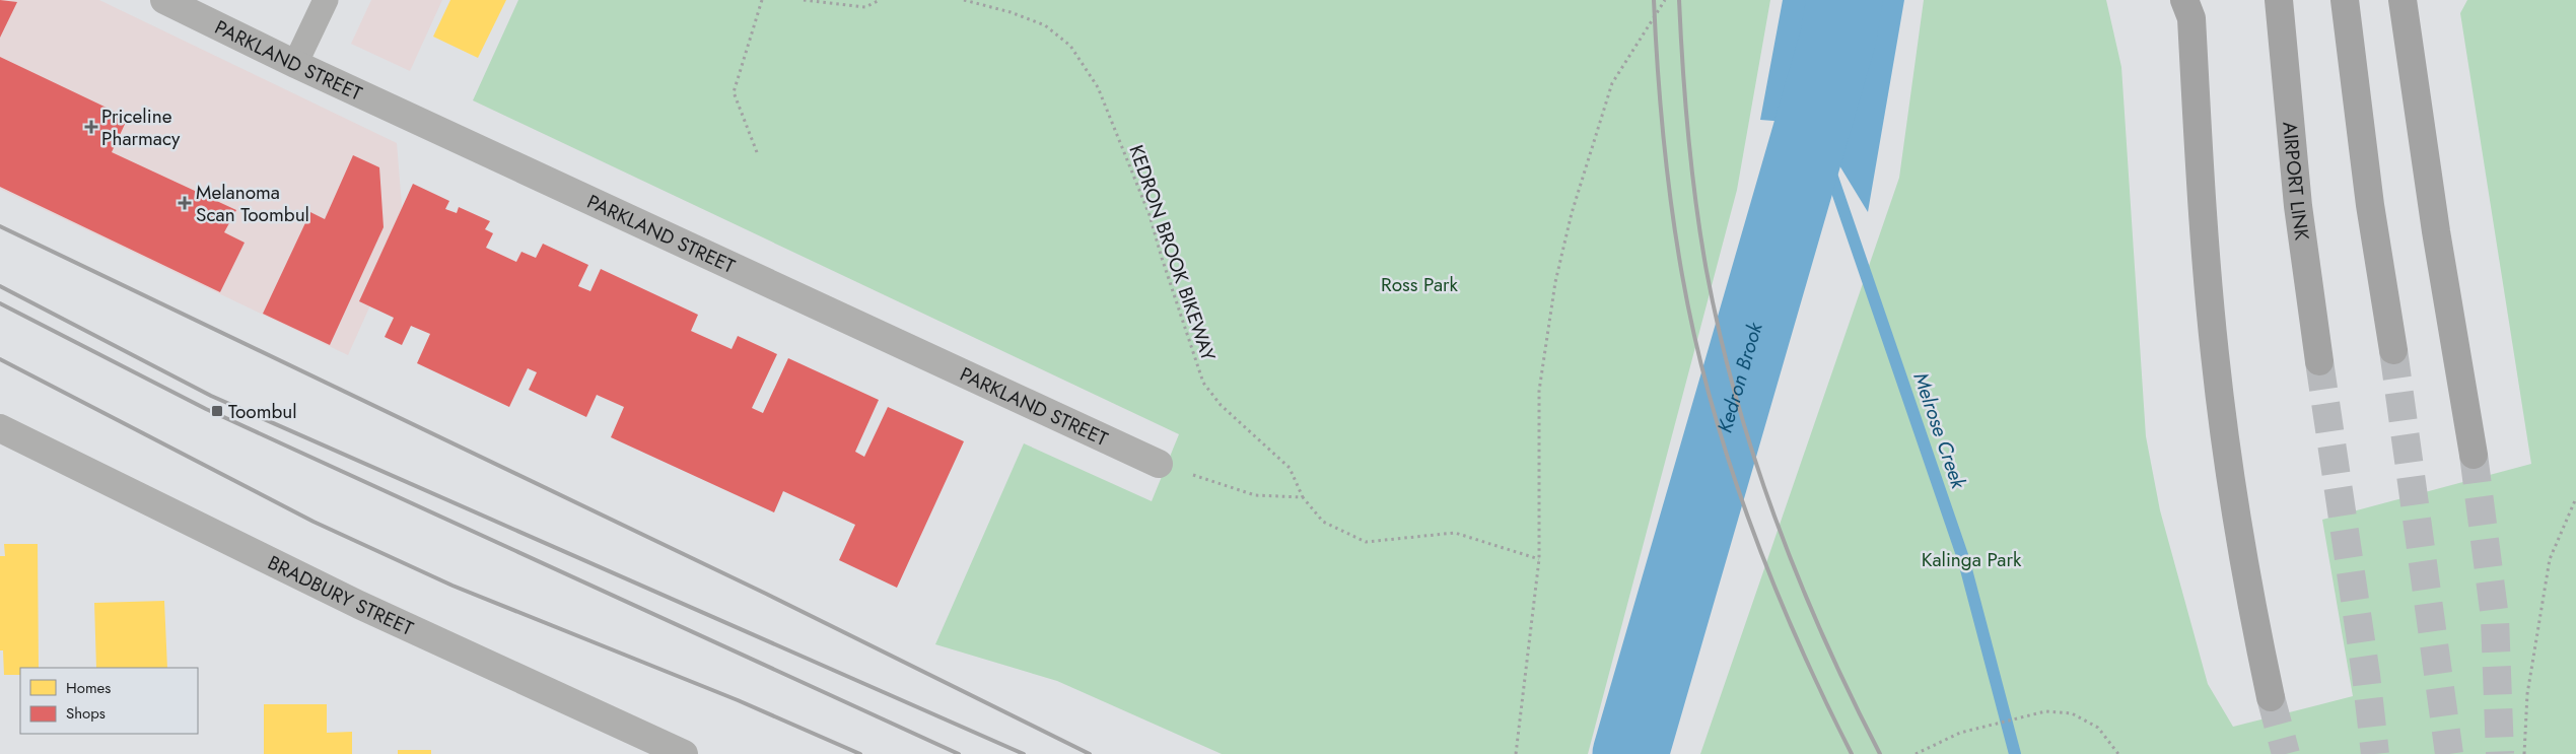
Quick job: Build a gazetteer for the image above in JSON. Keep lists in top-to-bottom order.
{
  "streets": {
    "highway": ["AIRPORT LINK"],
    "street": ["PARKLAND STREET", "BRADBURY STREET"],
    "path": ["KEDRON BROOK BIKEWAY"]
  },
  "water": ["Kedron Brook", "Melrose Creek"],
  "parks": ["Ross Park", "Kalinga Park"],
  "places": {
    "health": ["Priceline Pharmacy", "Melanoma Scan Toombul"],
    "transit": ["Toombul"]
  },
  "legend": ["Homes", "Shops"]
}
